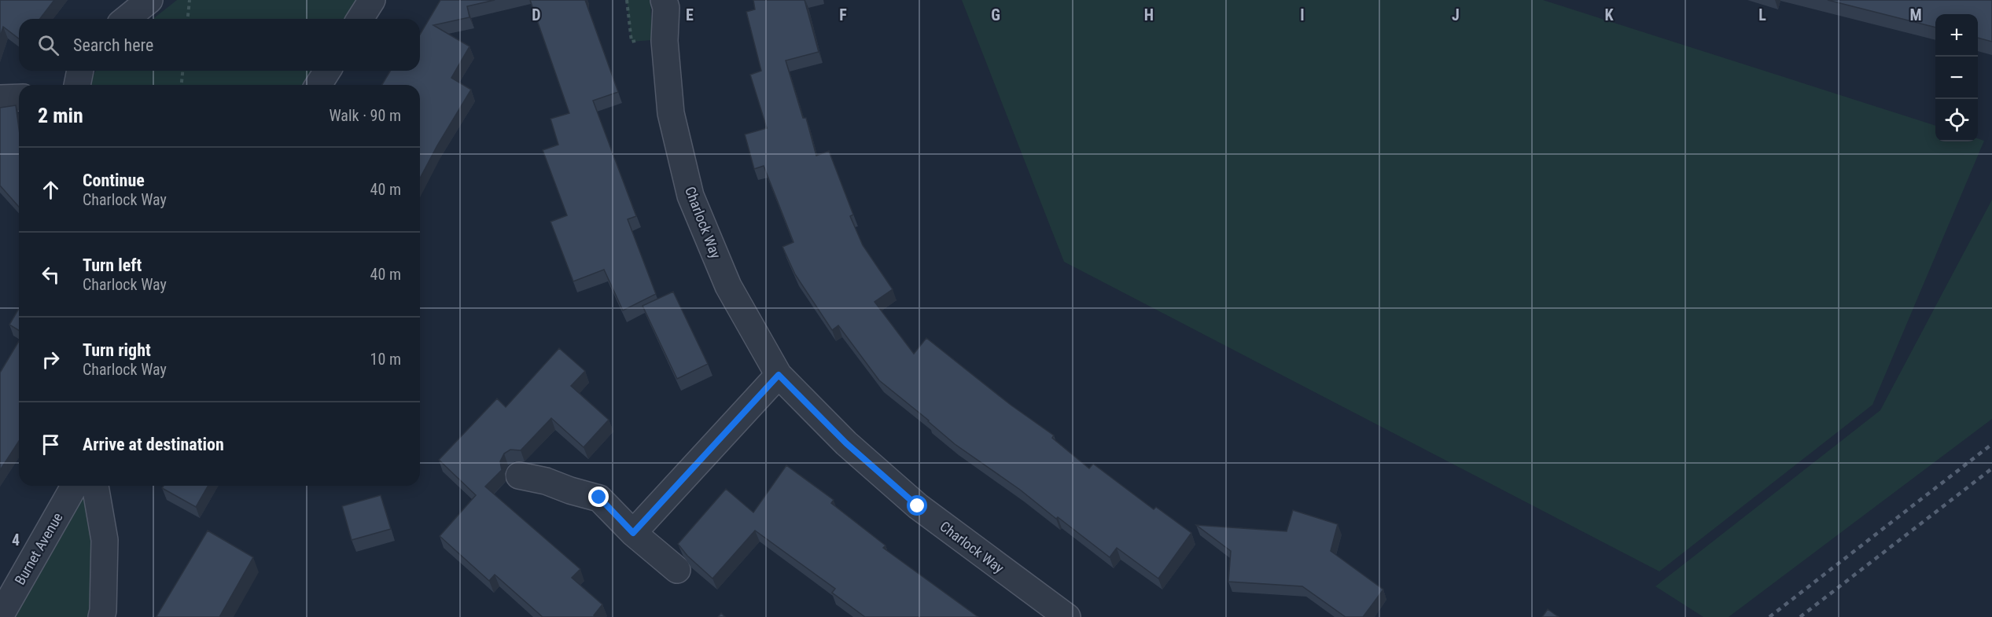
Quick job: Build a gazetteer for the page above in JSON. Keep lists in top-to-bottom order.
{
  "streets": {
    "street": ["Charlock Way", "Burnet Avenue"]
  },
  "page": {
    "map_buttons": ["+", "−"],
    "search": "Search here",
    "heading": ["2 min", "Walk · 90 m"],
    "list": [
      ["Continue", "Charlock Way", "40 m"],
      ["Turn left", "Charlock Way", "40 m"],
      ["Turn right", "Charlock Way", "10 m"],
      "Arrive at destination"
    ]
  },
  "grid": {
    "columns": [
      "D",
      "E",
      "F",
      "G",
      "H",
      "I",
      "J",
      "K",
      "L",
      "M"
    ],
    "rows": ["4"]
  }
}
